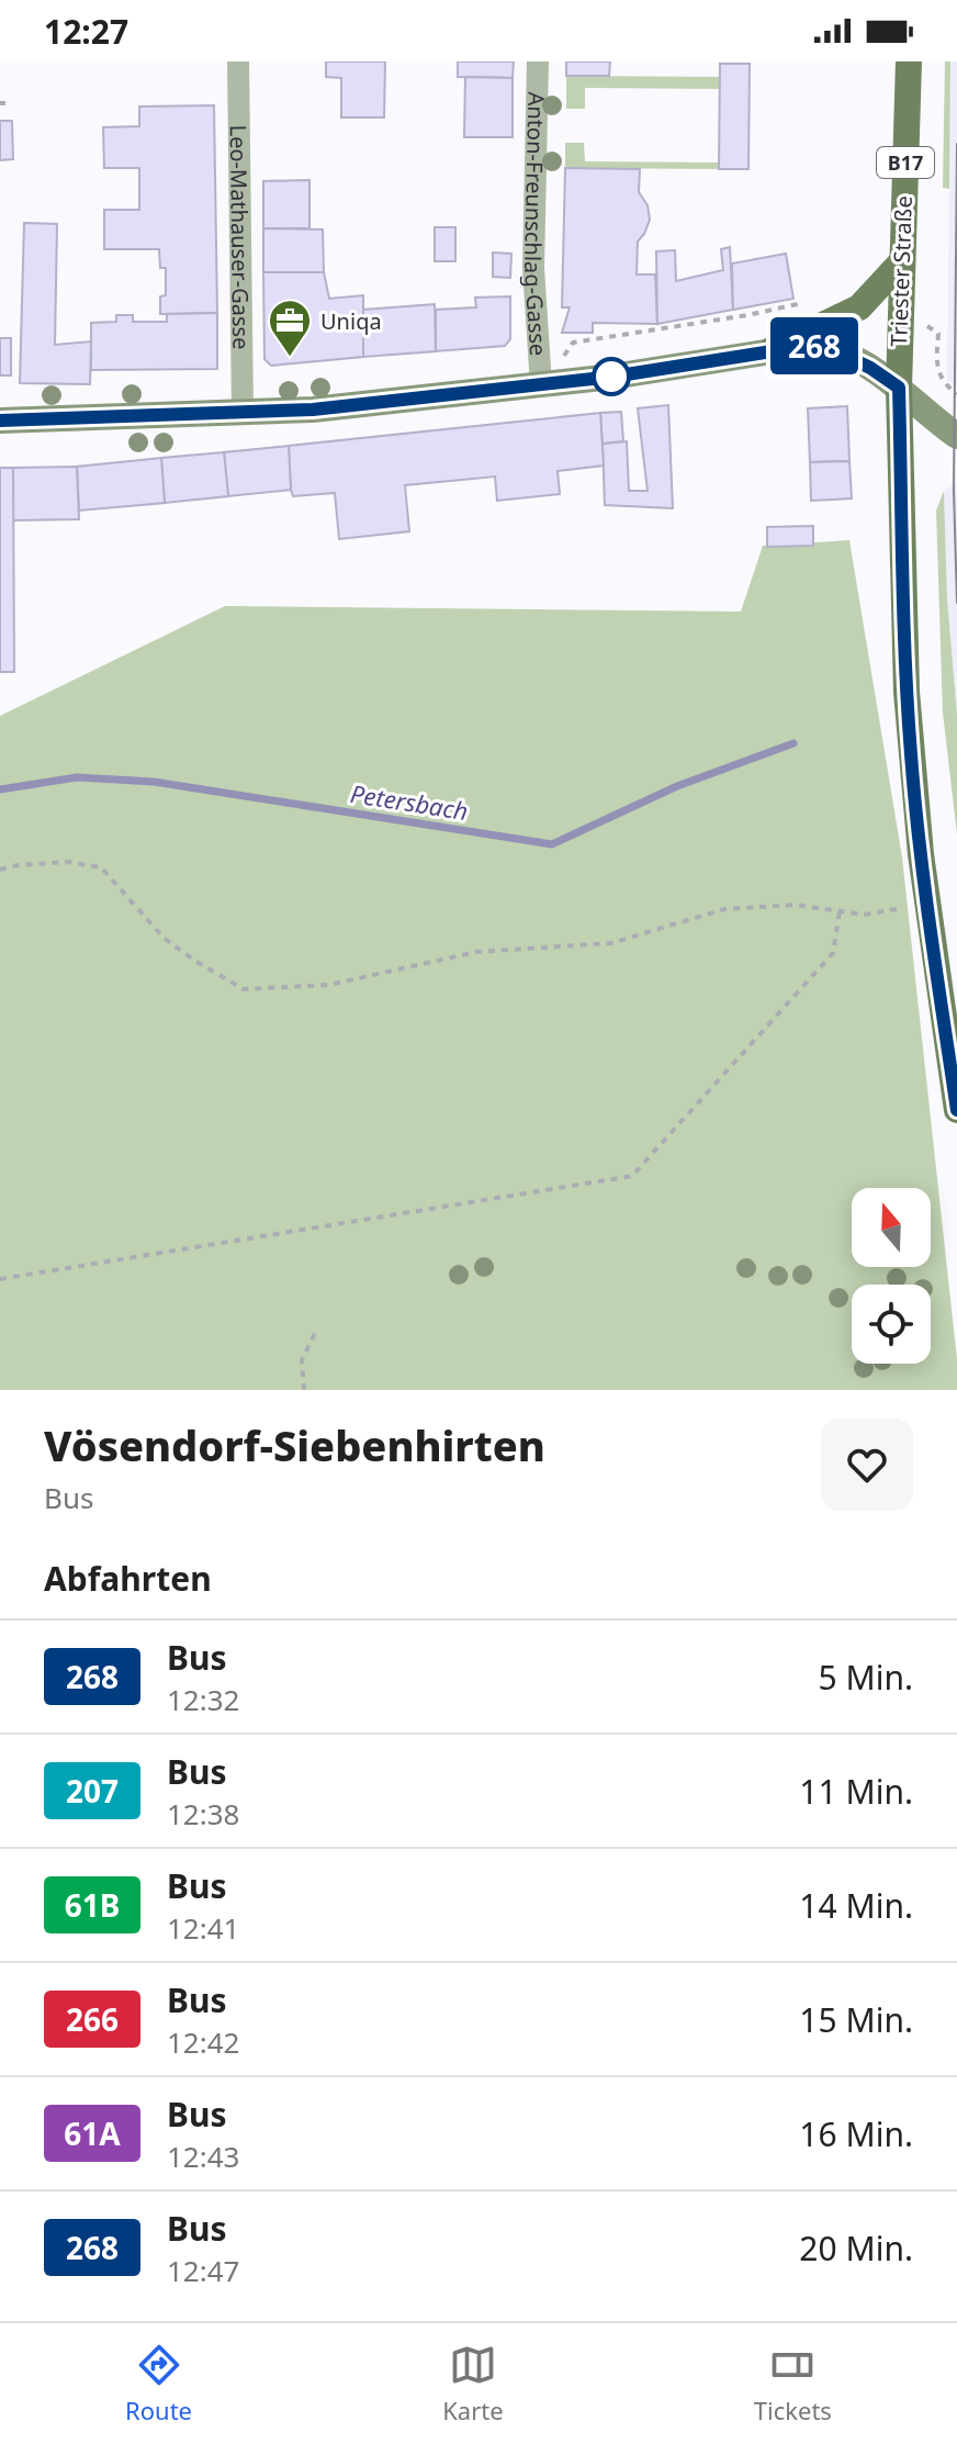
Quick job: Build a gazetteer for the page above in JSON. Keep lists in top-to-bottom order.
{
  "streets": {
    "main road": ["B17", "Triester Straße"],
    "street": ["Anton-Freunschlag-Gasse", "Leo-Mathauser-Gasse"]
  },
  "water": ["Petersbach"],
  "places": {
    "office": ["Uniqa"]
  },
  "lines": ["bus line 268"],
  "north": "top",
  "page": {
    "status": "12:27",
    "on_map": "268",
    "heading": [
      ["Vösendorf-Siebenhirten", "Bus"],
      "Abfahrten"
    ],
    "list": [
      {
        "mark": "268",
        "name": "Bus",
        "note": "12:32",
        "value": "5 Min."
      },
      {
        "mark": "207",
        "name": "Bus",
        "note": "12:38",
        "value": "11 Min."
      },
      {
        "mark": "61B",
        "name": "Bus",
        "note": "12:41",
        "value": "14 Min."
      },
      {
        "mark": "266",
        "name": "Bus",
        "note": "12:42",
        "value": "15 Min."
      },
      {
        "mark": "61A",
        "name": "Bus",
        "note": "12:43",
        "value": "16 Min."
      },
      {
        "mark": "268",
        "name": "Bus",
        "note": "12:47",
        "value": "20 Min."
      }
    ],
    "tabs": ["Route", "Karte", "Tickets"]
  }
}
